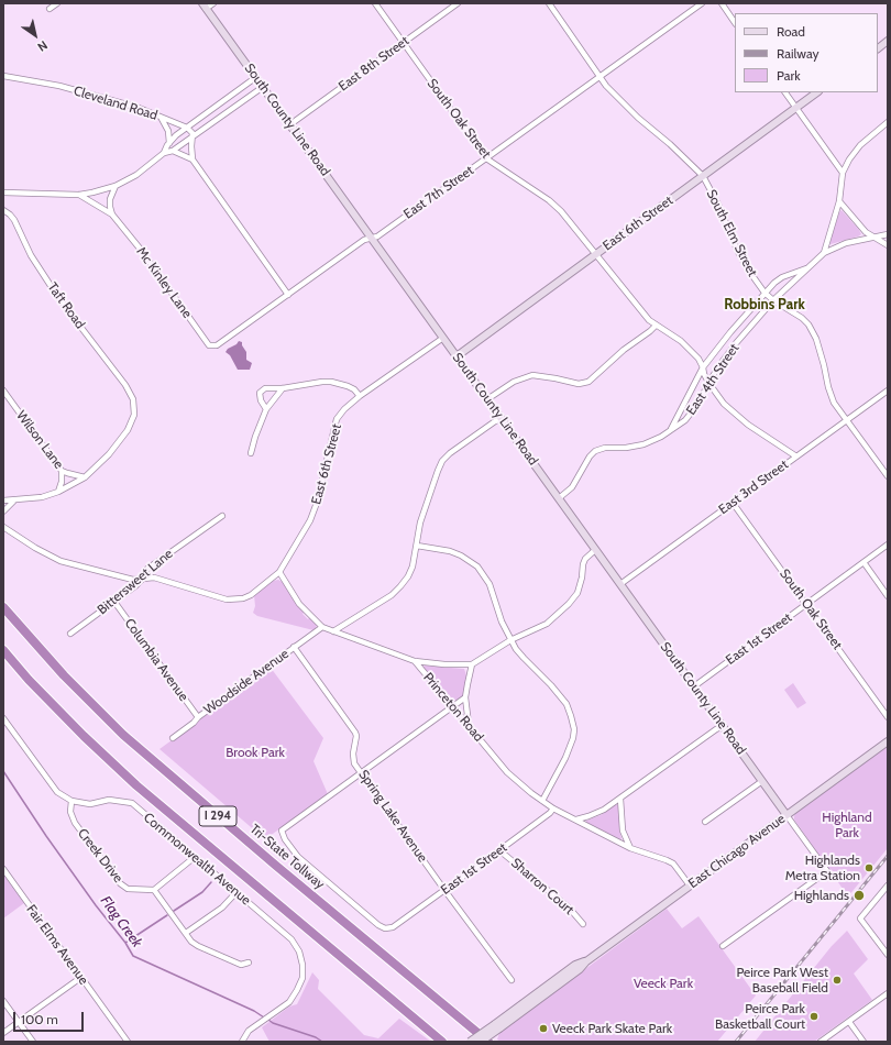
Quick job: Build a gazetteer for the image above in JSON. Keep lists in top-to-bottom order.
{
  "streets": {
    "highway": ["I 294", "Tri-State Tollway"],
    "main road": ["South County Line Road", "East 6th Street", "East Chicago Avenue"],
    "street": [
      "East 8th Street",
      "Cleveland Road",
      "South Oak Street",
      "East 7th Street",
      "South Elm Street",
      "Mc Kinley Lane",
      "Taft Road",
      "East 4th Street",
      "Wilson Lane",
      "East 3rd Street",
      "Bittersweet Lane",
      "East 1st Street",
      "Columbia Avenue",
      "Woodside Avenue",
      "Princeton Road",
      "Spring Lake Avenue",
      "Creek Drive",
      "Commonwealth Avenue",
      "Sharron Court",
      "Fair Elms Avenue"
    ]
  },
  "crossings": [
    ["East 8th Street", "South Oak Street"],
    ["East 8th Street", "South County Line Road"],
    ["South Oak Street", "East 7th Street"],
    ["South Oak Street", "East 6th Street"],
    ["South Oak Street", "East 4th Street"],
    ["South Oak Street", "East 3rd Street"],
    ["South Oak Street", "East 1st Street"],
    ["South County Line Road", "East 7th Street"],
    ["South County Line Road", "East 6th Street"],
    ["South County Line Road", "East 4th Street"],
    ["South County Line Road", "East 3rd Street"],
    ["South County Line Road", "East 1st Street"],
    ["South County Line Road", "East Chicago Avenue"],
    ["East 7th Street", "South Elm Street"],
    ["East 7th Street", "Mc Kinley Lane"],
    ["East 6th Street", "South Elm Street"],
    ["East 6th Street", "Bittersweet Lane"],
    ["East 6th Street", "Princeton Road"],
    ["South Elm Street", "East 4th Street"],
    ["South Elm Street", "East 3rd Street"],
    ["Taft Road", "Wilson Lane"],
    ["Bittersweet Lane", "Columbia Avenue"],
    ["East 1st Street", "Princeton Road"],
    ["East 1st Street", "Spring Lake Avenue"],
    ["East 1st Street", "Sharron Court"],
    ["Columbia Avenue", "Woodside Avenue"],
    ["Woodside Avenue", "Princeton Road"],
    ["Woodside Avenue", "Spring Lake Avenue"],
    ["Princeton Road", "East Chicago Avenue"],
    ["Creek Drive", "Commonwealth Avenue"]
  ],
  "districts": ["Robbins Park"],
  "water": ["Flag Creek"],
  "parks": ["Brook Park", "Highland Park", "Veeck Park"],
  "places": [
    "Highlands Metra Station",
    "Highlands",
    "Peirce Park West Baseball Field",
    "Peirce Park Basketball Court",
    "Veeck Park Skate Park"
  ],
  "legend": ["Road", "Railway", "Park"],
  "scale_bar": "100 m",
  "north": "bottom right"
}
